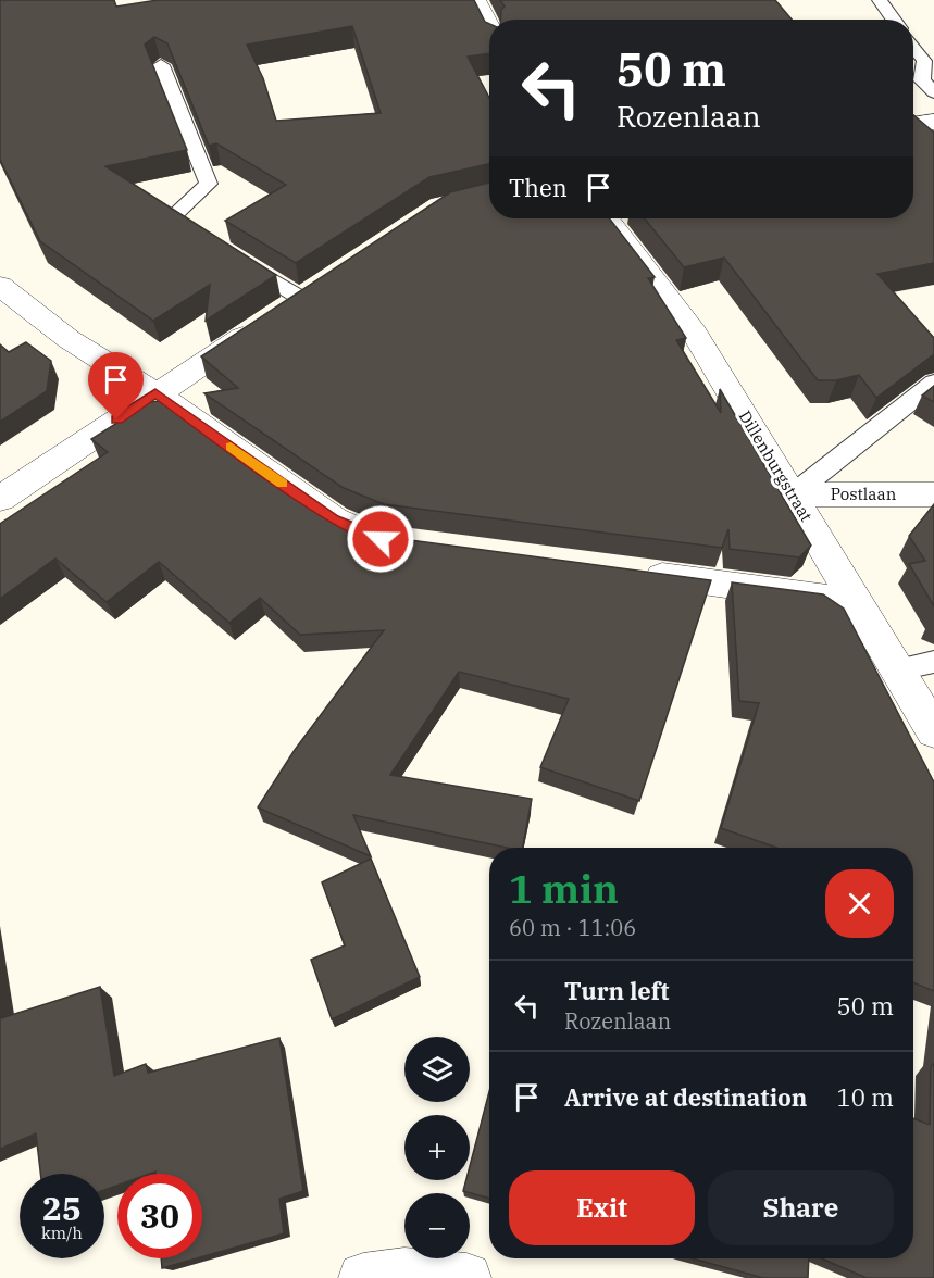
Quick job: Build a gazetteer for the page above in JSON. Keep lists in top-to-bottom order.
{
  "streets": {
    "street": ["Dillenburgstraat", "Postlaan"]
  },
  "crossings": [
    ["Dillenburgstraat", "Postlaan"]
  ],
  "page": {
    "turn": ["50 m", "Rozenlaan"],
    "then": "Then",
    "heading": ["1 min", "60 m · 11:06"],
    "list": [
      {
        "name": "Turn left",
        "note": "Rozenlaan",
        "value": "50 m"
      },
      {
        "name": "Arrive at destination",
        "value": "10 m"
      }
    ],
    "map_buttons": ["+", "−"],
    "buttons": ["Exit", "Share"],
    "speed": "25 km/h",
    "limit": "30"
  }
}
